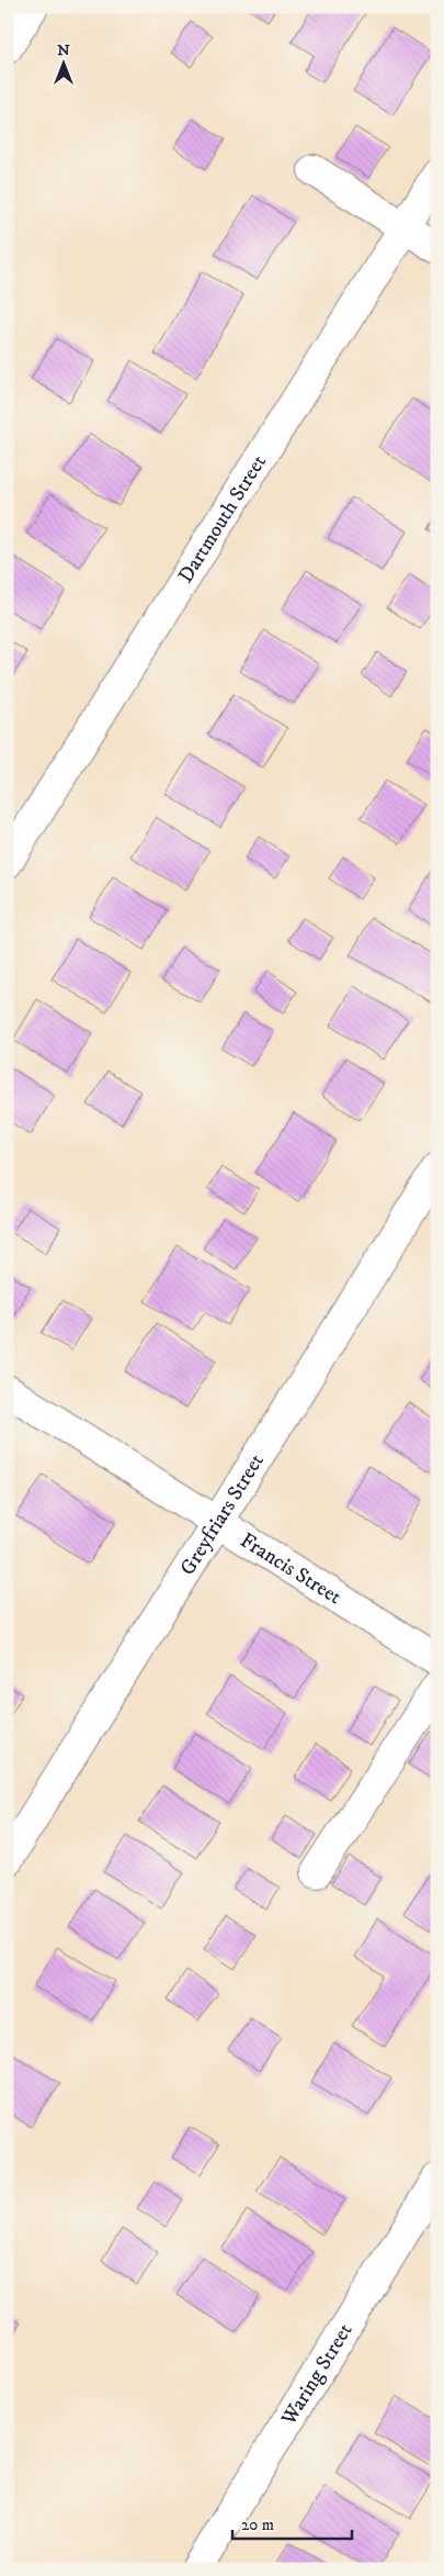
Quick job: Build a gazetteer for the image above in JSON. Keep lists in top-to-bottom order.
{
  "streets": {
    "main road": [
      "Dartmouth Street",
      "Greyfriars Street",
      "Francis Street",
      "Waring Street"
    ]
  },
  "crossings": [
    ["Greyfriars Street", "Francis Street"]
  ],
  "scale_bar": "20 m",
  "north": "top"
}
